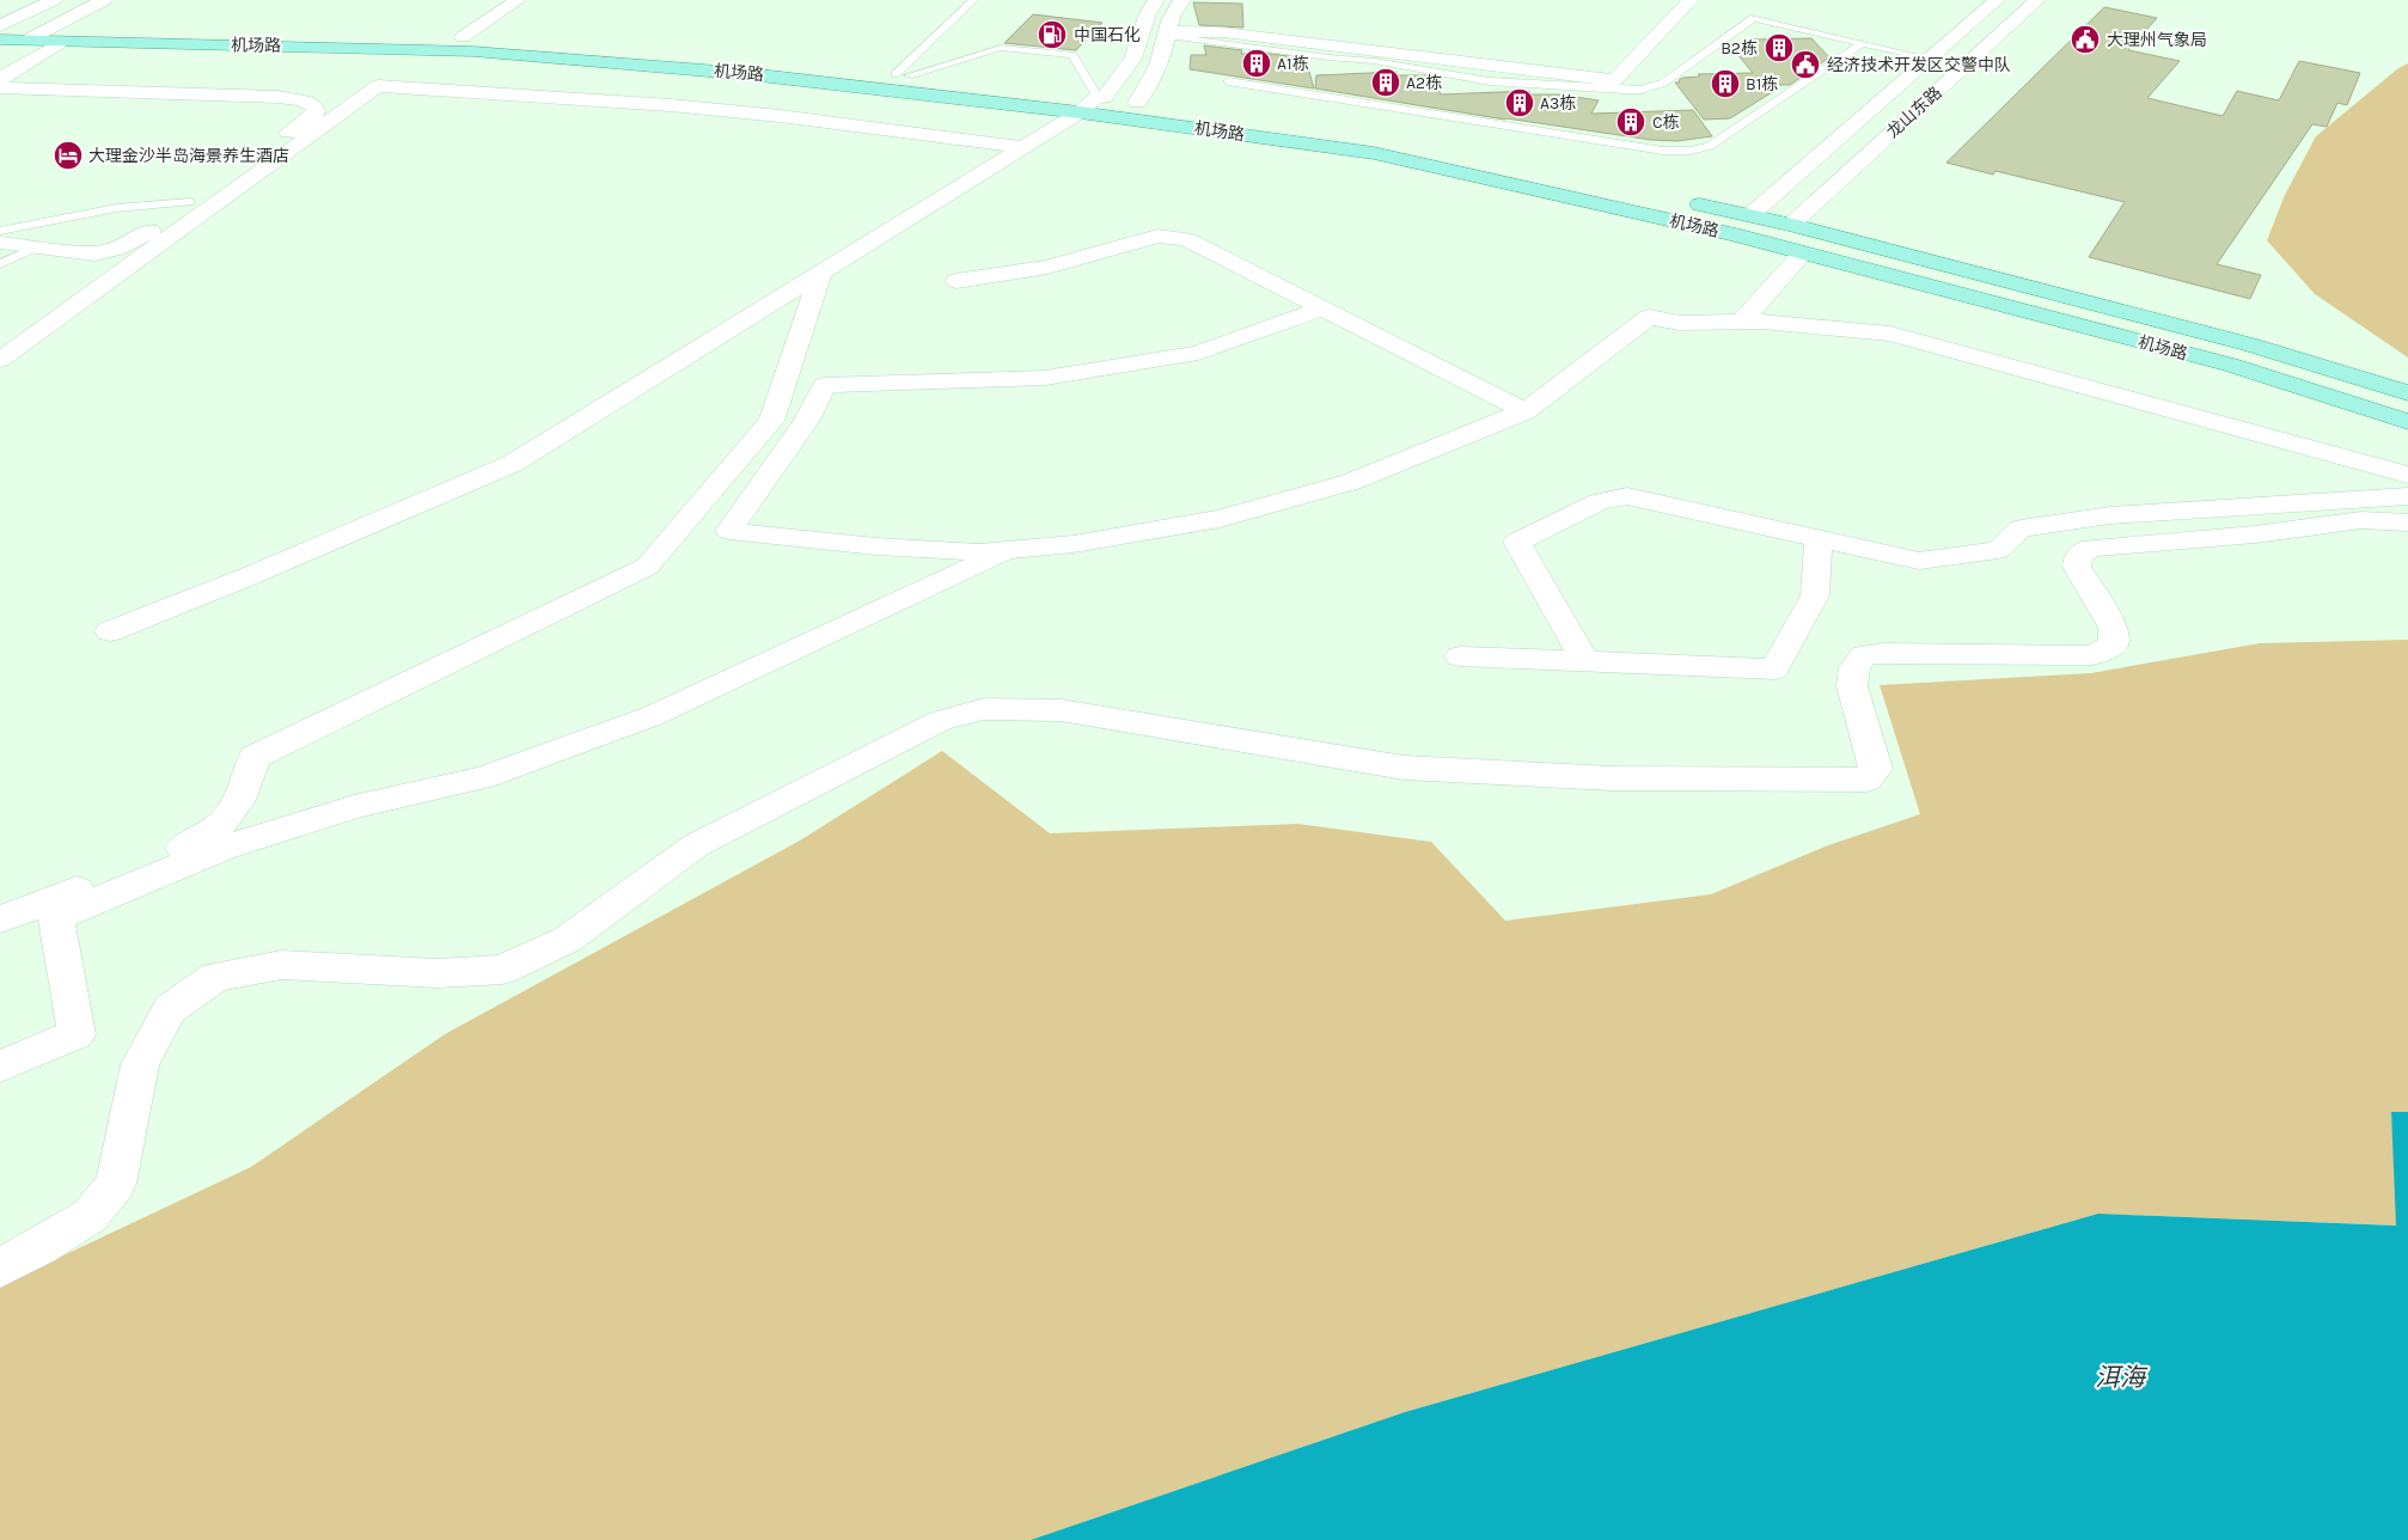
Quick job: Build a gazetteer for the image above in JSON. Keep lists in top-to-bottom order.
{
  "streets": {
    "main road": ["机场路"],
    "street": ["龙山东路"]
  },
  "crossings": [
    ["机场路", "龙山东路"]
  ],
  "water": ["洱海"],
  "places": {
    "fuel station": ["中国石化"],
    "public building": ["大理州气象局", "经济技术开发区交警中队"],
    "building": [
      "B2栋",
      "A1栋",
      "A2栋",
      "B1栋",
      "A3栋",
      "C栋"
    ],
    "hotel": ["大理金沙半岛海景养生酒店"]
  }
}
